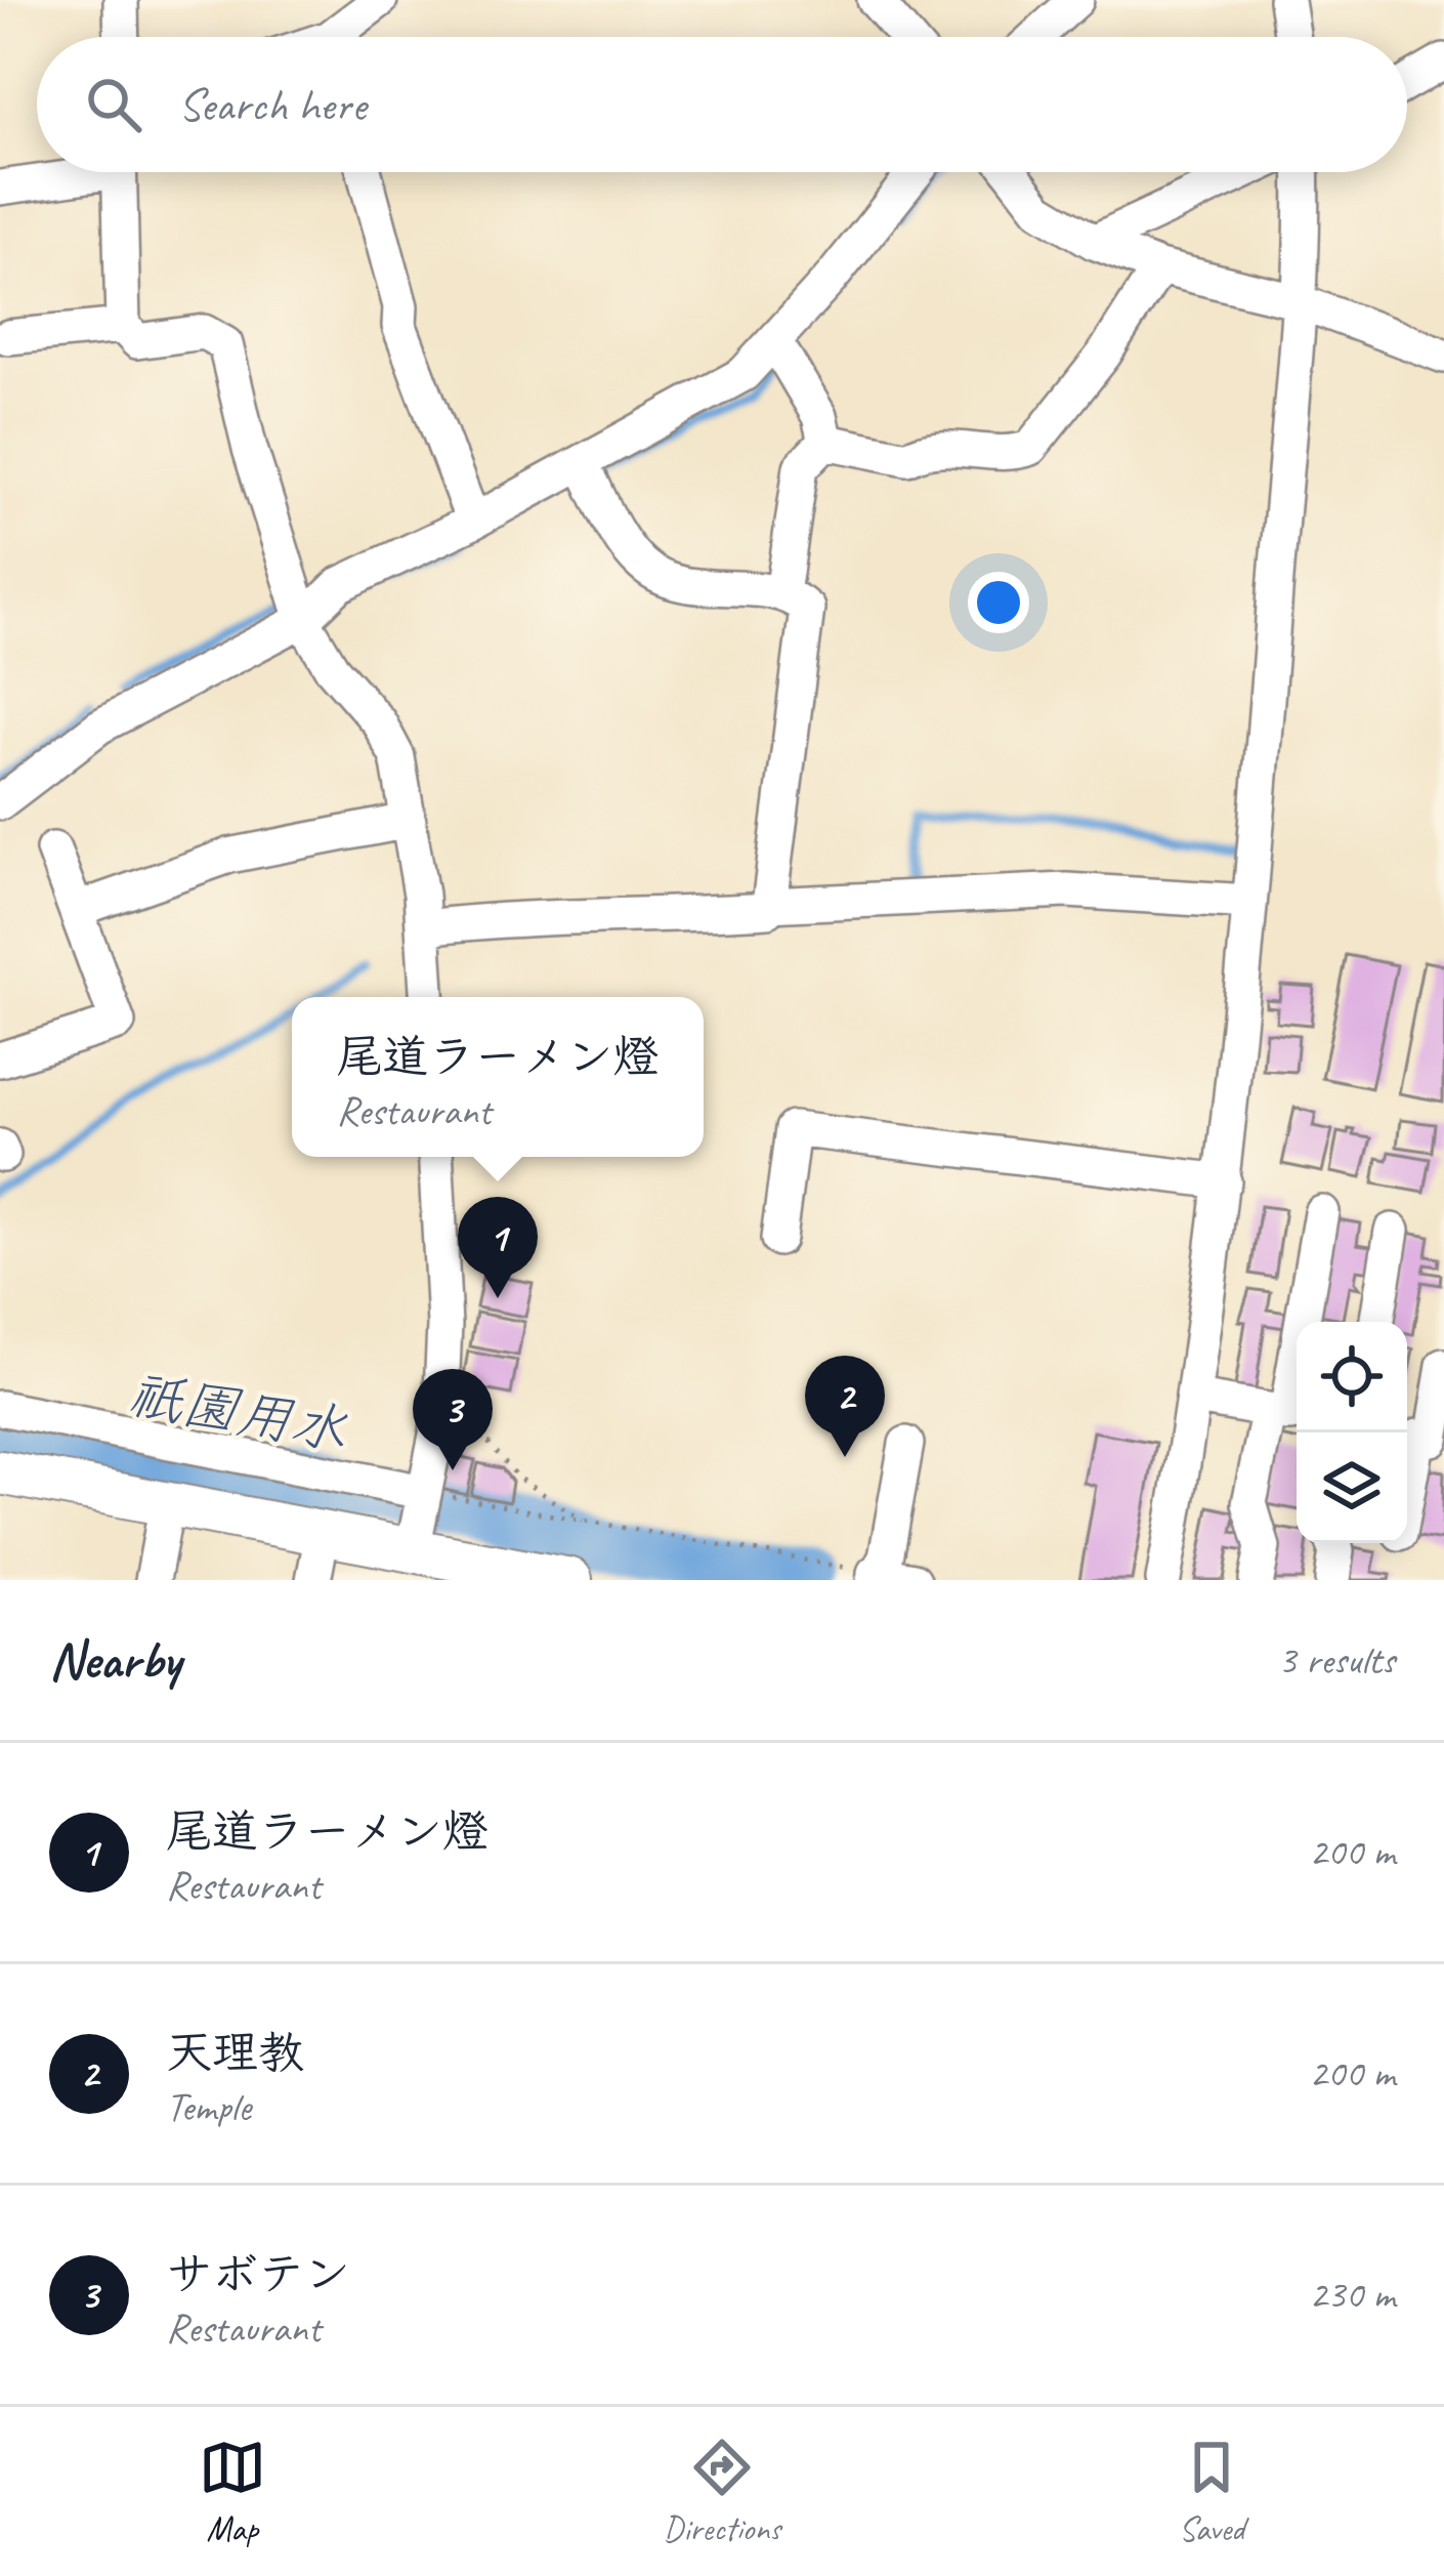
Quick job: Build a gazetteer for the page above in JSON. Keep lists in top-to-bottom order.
{
  "water": ["祇園用水"],
  "page": {
    "search": "Search here",
    "popup": ["尾道ラーメン燈", "Restaurant"],
    "pins": ["1", "2", "3"],
    "heading": ["Nearby", "3 results"],
    "list": [
      {
        "mark": "1",
        "name": "尾道ラーメン燈",
        "note": "Restaurant",
        "value": "200 m"
      },
      {
        "mark": "2",
        "name": "天理教",
        "note": "Temple",
        "value": "200 m"
      },
      {
        "mark": "3",
        "name": "サボテン",
        "note": "Restaurant",
        "value": "230 m"
      }
    ],
    "nav": ["Map", "Directions", "Saved"]
  }
}
